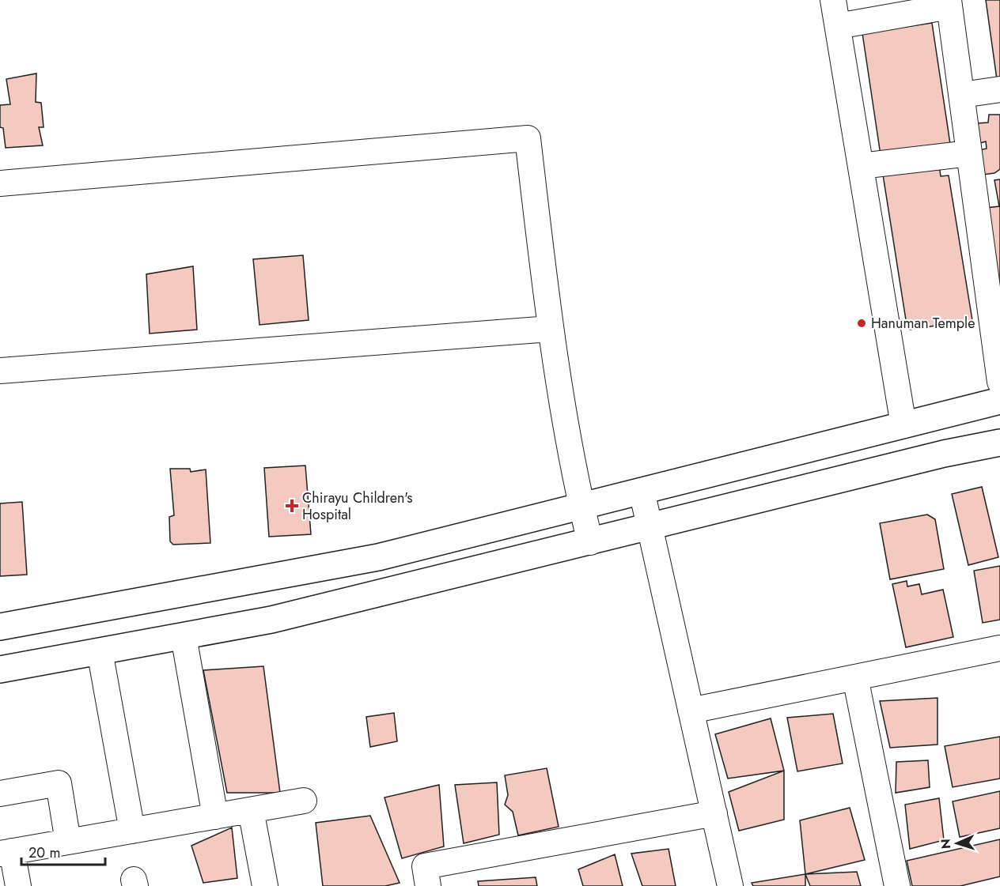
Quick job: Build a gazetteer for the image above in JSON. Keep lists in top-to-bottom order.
{
  "places": {
    "other": ["Hanuman Temple"],
    "health": ["Chirayu Children's Hospital"]
  },
  "scale_bar": "20 m",
  "north": "left"
}
